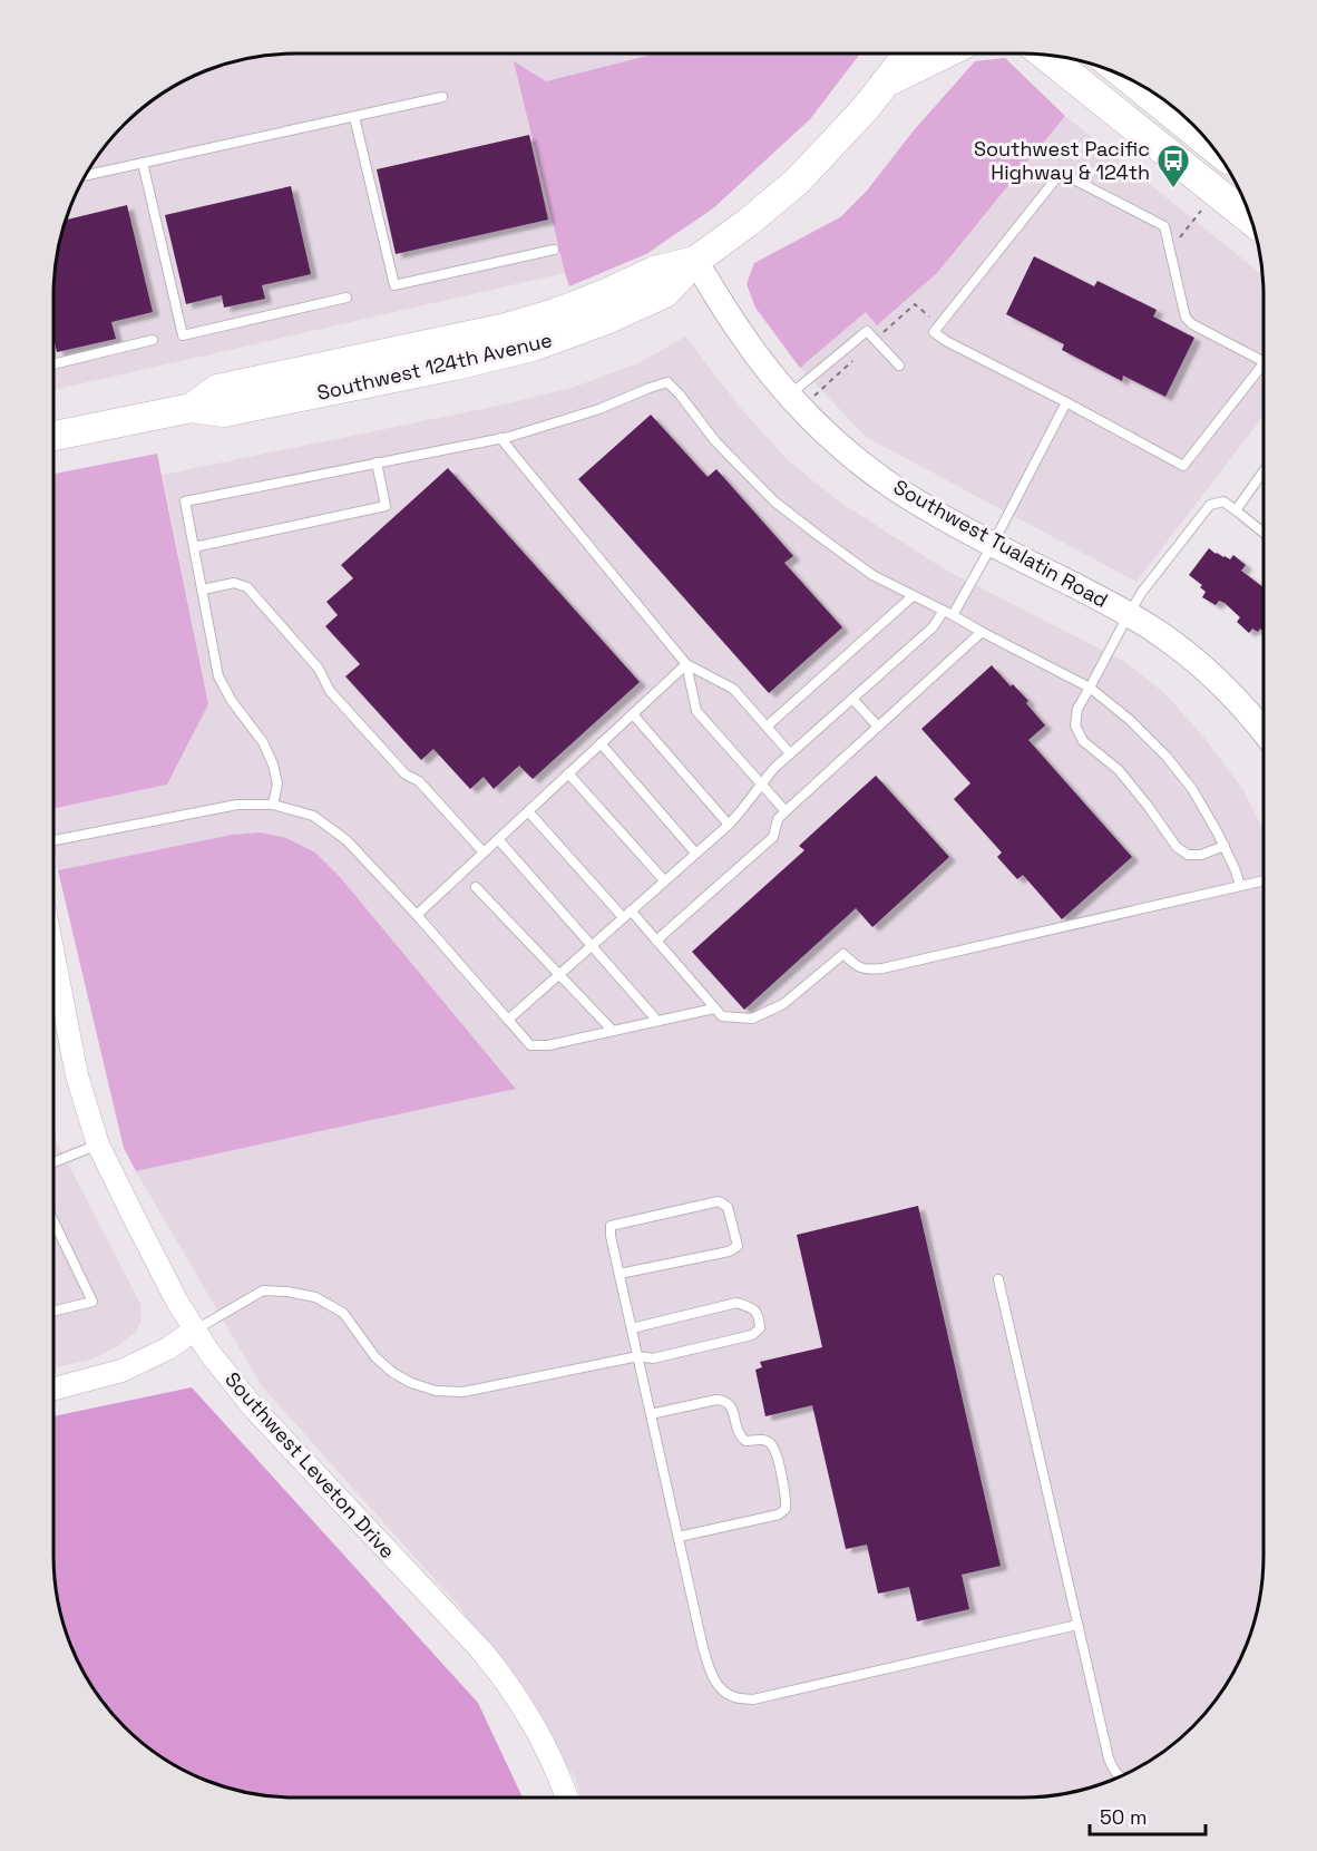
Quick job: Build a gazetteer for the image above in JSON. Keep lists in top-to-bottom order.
{
  "streets": {
    "main road": ["Southwest 124th Avenue", "Southwest Tualatin Road"],
    "street": ["Southwest Leveton Drive"]
  },
  "crossings": [
    ["Southwest 124th Avenue", "Southwest Tualatin Road"]
  ],
  "places": {
    "bus stop": ["Southwest Pacific Highway & 124th"]
  },
  "scale_bar": "50 m"
}
